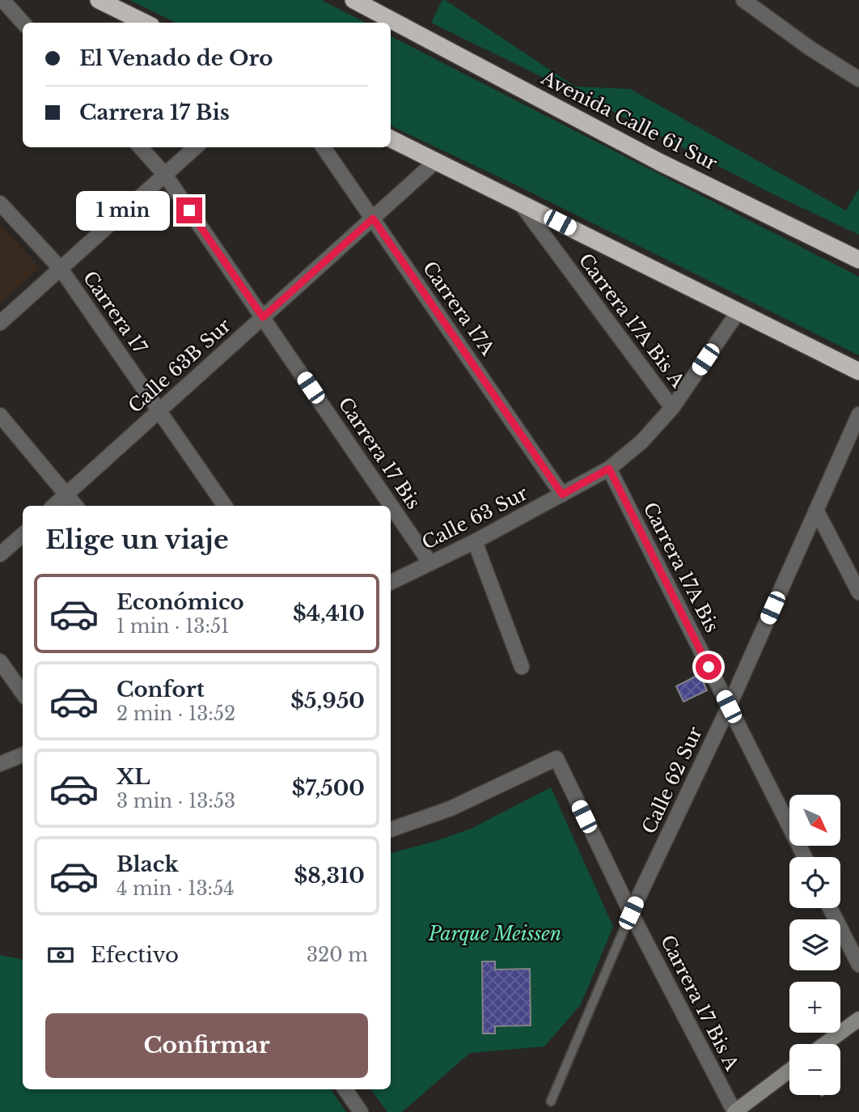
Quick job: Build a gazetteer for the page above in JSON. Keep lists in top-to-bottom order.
{
  "streets": {
    "highway": ["Avenida Calle 61 Sur"],
    "street": [
      "Carrera 17A",
      "Carrera 17",
      "Carrera 17A Bis A",
      "Calle 63B Sur",
      "Carrera 17 Bis",
      "Calle 63 Sur",
      "Carrera 17A Bis",
      "Calle 62 Sur",
      "Carrera 17 Bis A"
    ]
  },
  "crossings": [
    ["Carrera 17A", "Calle 63B Sur"],
    ["Carrera 17A", "Calle 63 Sur"],
    ["Carrera 17", "Calle 63B Sur"],
    ["Carrera 17A Bis A", "Calle 63 Sur"],
    ["Calle 63B Sur", "Carrera 17 Bis"],
    ["Carrera 17 Bis", "Calle 63 Sur"],
    ["Calle 63 Sur", "Carrera 17A Bis"],
    ["Carrera 17A Bis", "Calle 62 Sur"],
    ["Calle 62 Sur", "Carrera 17 Bis A"]
  ],
  "parks": ["Parque Meissen"],
  "north": "bottom right",
  "page": {
    "banner": ["El Venado de Oro", "Carrera 17 Bis"],
    "bubble": "1 min",
    "heading": "Elige un viaje",
    "list": [
      {
        "name": "Económico",
        "note": "1 min · 13:51",
        "value": "$4,410"
      },
      {
        "name": "Confort",
        "note": "2 min · 13:52",
        "value": "$5,950"
      },
      {
        "name": "XL",
        "note": "3 min · 13:53",
        "value": "$7,500"
      },
      {
        "name": "Black",
        "note": "4 min · 13:54",
        "value": "$8,310"
      }
    ],
    "map_buttons": ["+", "−"],
    "pay": ["Efectivo", "320 m"],
    "buttons": "Confirmar"
  }
}
